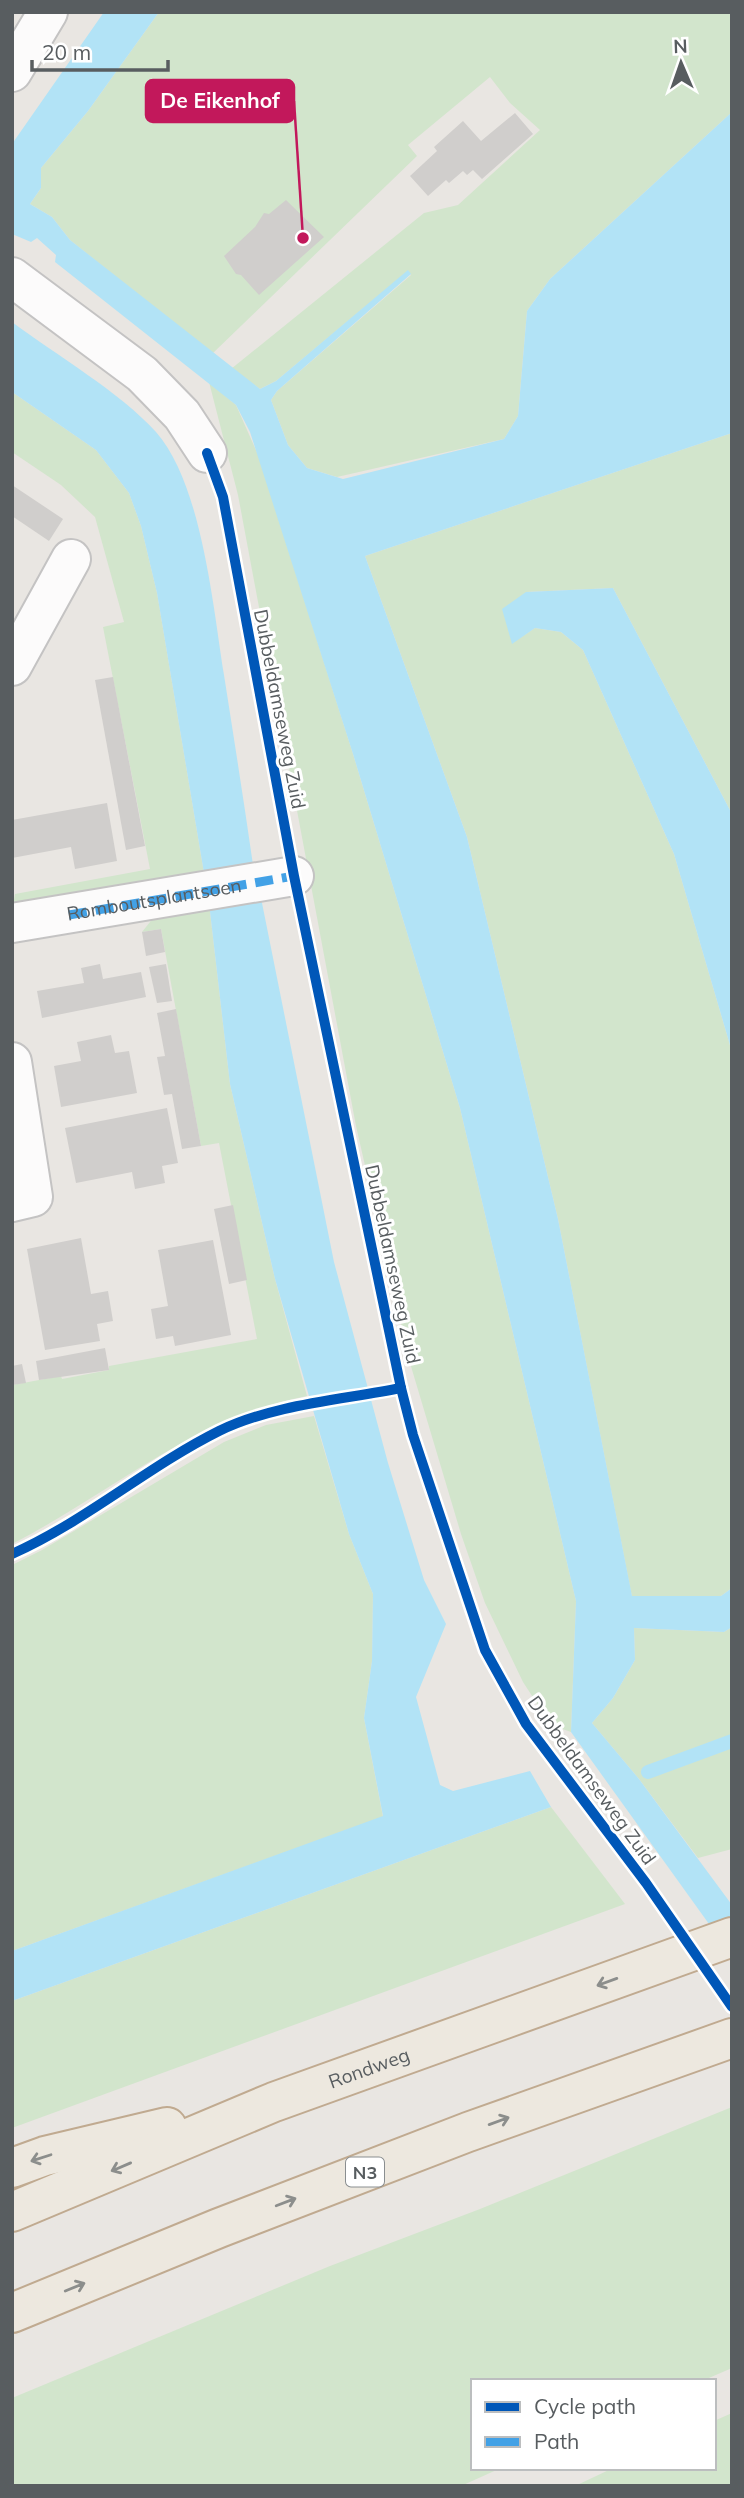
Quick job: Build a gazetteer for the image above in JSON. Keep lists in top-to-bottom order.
{
  "streets": {
    "highway": ["Rondweg", "N3"],
    "street": ["Romboutsplantsoen"],
    "cycle path": ["Dubbeldamseweg Zuid"]
  },
  "places": ["De Eikenhof"],
  "legend": ["Cycle path", "Path"],
  "scale_bar": "20 m",
  "north": "top"
}
